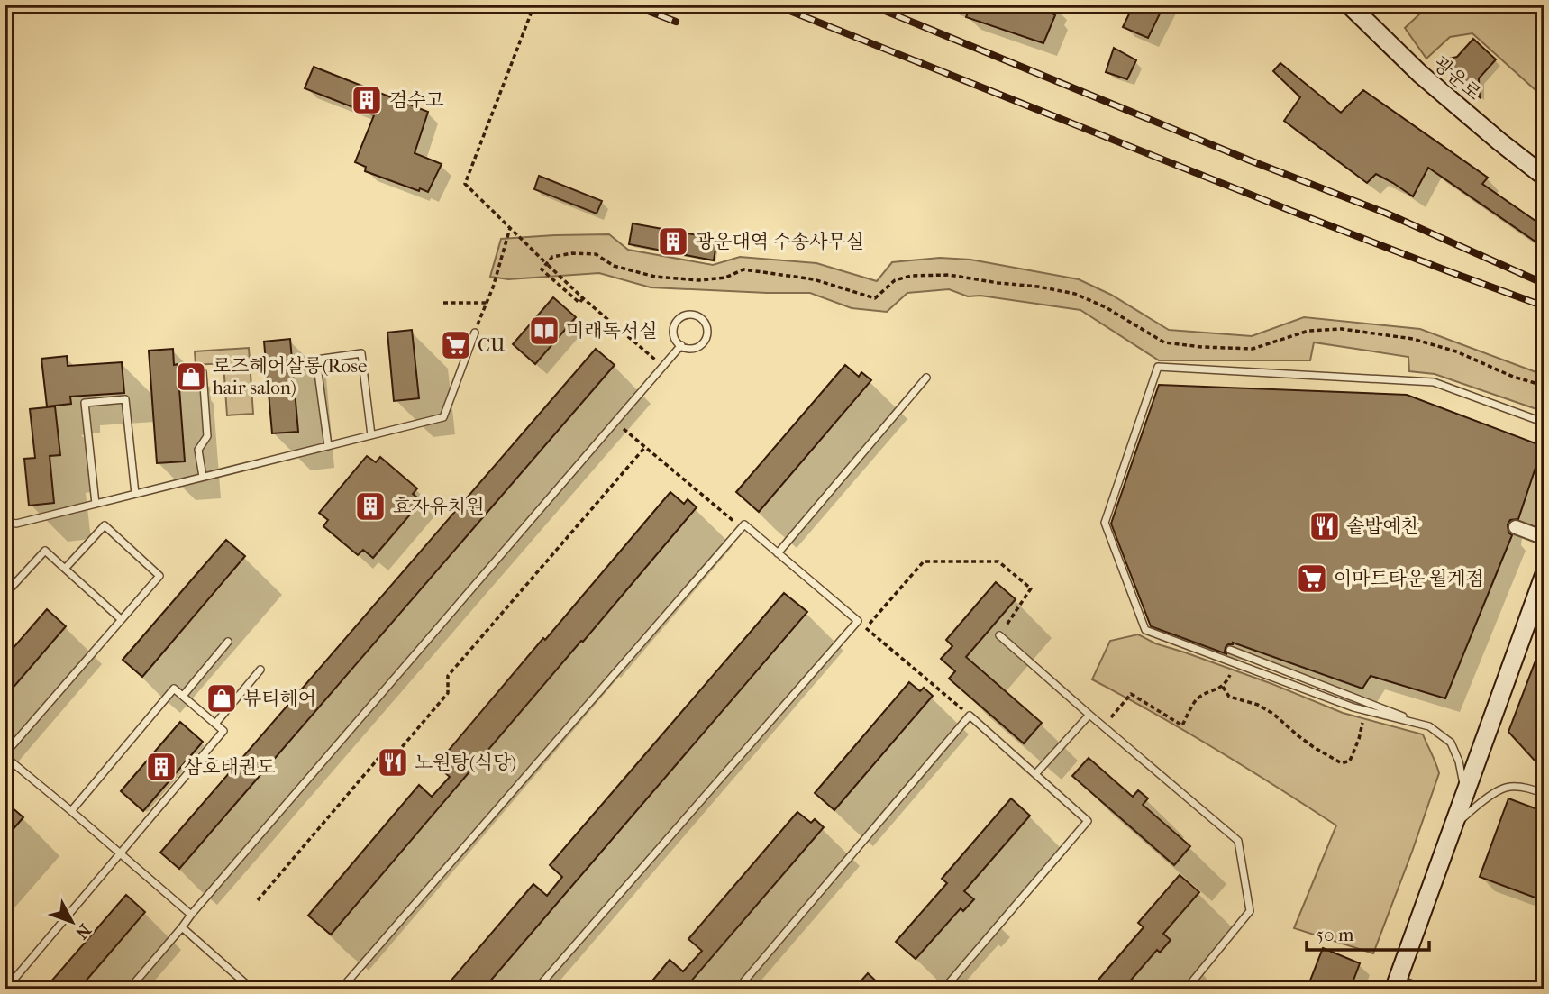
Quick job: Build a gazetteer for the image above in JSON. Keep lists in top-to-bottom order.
{
  "streets": {
    "street": ["광운로"]
  },
  "places": {
    "building": [
      "검수고",
      "광운대역 수송사무실",
      "효자유치원",
      "삼호태권도"
    ],
    "library": ["미래독서실"],
    "supermarket": ["CU", "이마트타운 월계점"],
    "shop": ["로즈헤어살롱(Rose hair salon)", "뷰티헤어"],
    "restaurant": ["솥밥예찬", "노원탕(식당)"]
  },
  "scale_bar": "50 m",
  "north": "bottom right"
}
